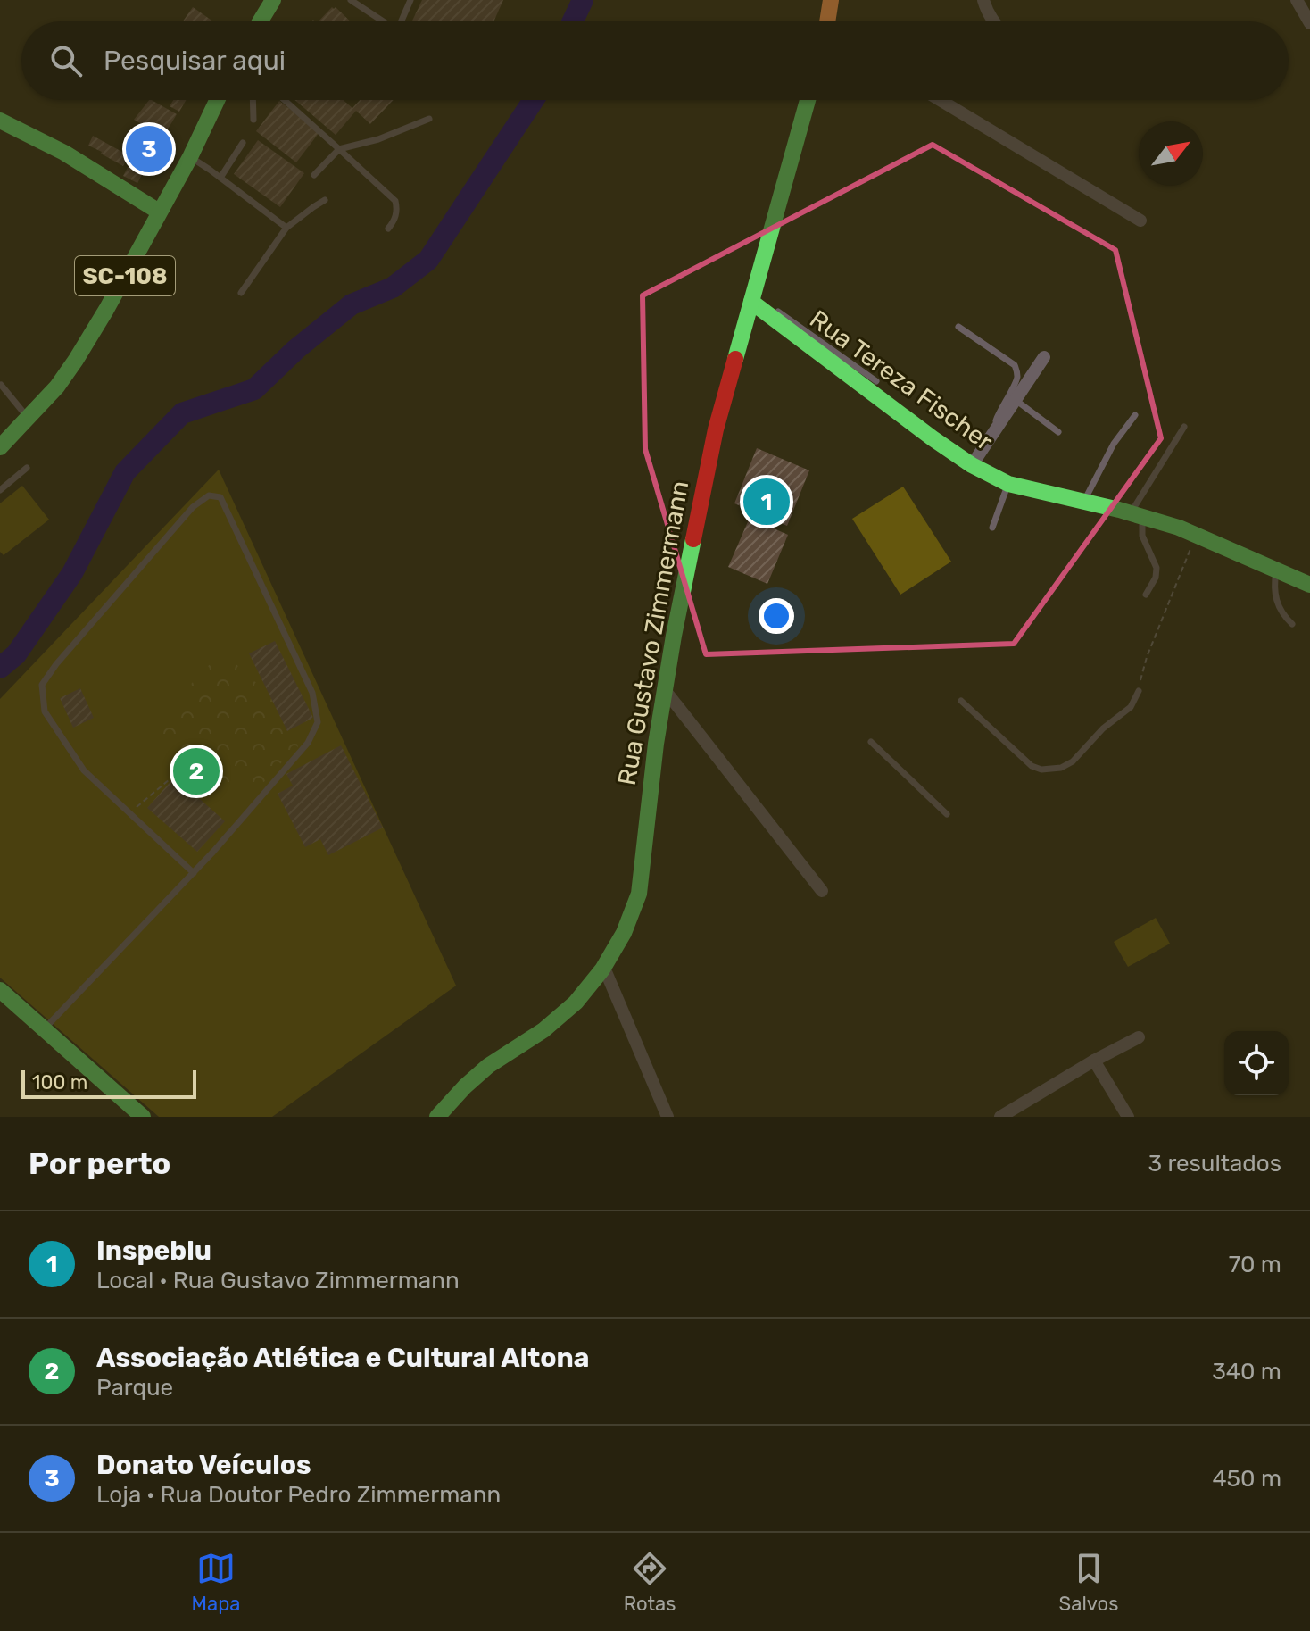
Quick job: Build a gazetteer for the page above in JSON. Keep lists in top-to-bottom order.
{
  "streets": {
    "street": ["SC-108", "Rua Tereza Fischer", "Rua Gustavo Zimmermann"]
  },
  "crossings": [
    ["Rua Tereza Fischer", "Rua Gustavo Zimmermann"]
  ],
  "scale_bar": "100 m",
  "north": "top right",
  "page": {
    "search": "Pesquisar aqui",
    "pins": ["3", "1", "2"],
    "scale": "100 m",
    "heading": ["Por perto", "3 resultados"],
    "list": [
      {
        "mark": "1",
        "name": "Inspeblu",
        "note": "Local · Rua Gustavo Zimmermann",
        "value": "70 m"
      },
      {
        "mark": "2",
        "name": "Associação Atlética e Cultural Altona",
        "note": "Parque",
        "value": "340 m"
      },
      {
        "mark": "3",
        "name": "Donato Veículos",
        "note": "Loja · Rua Doutor Pedro Zimmermann",
        "value": "450 m"
      }
    ],
    "nav": ["Mapa", "Rotas", "Salvos"]
  }
}
